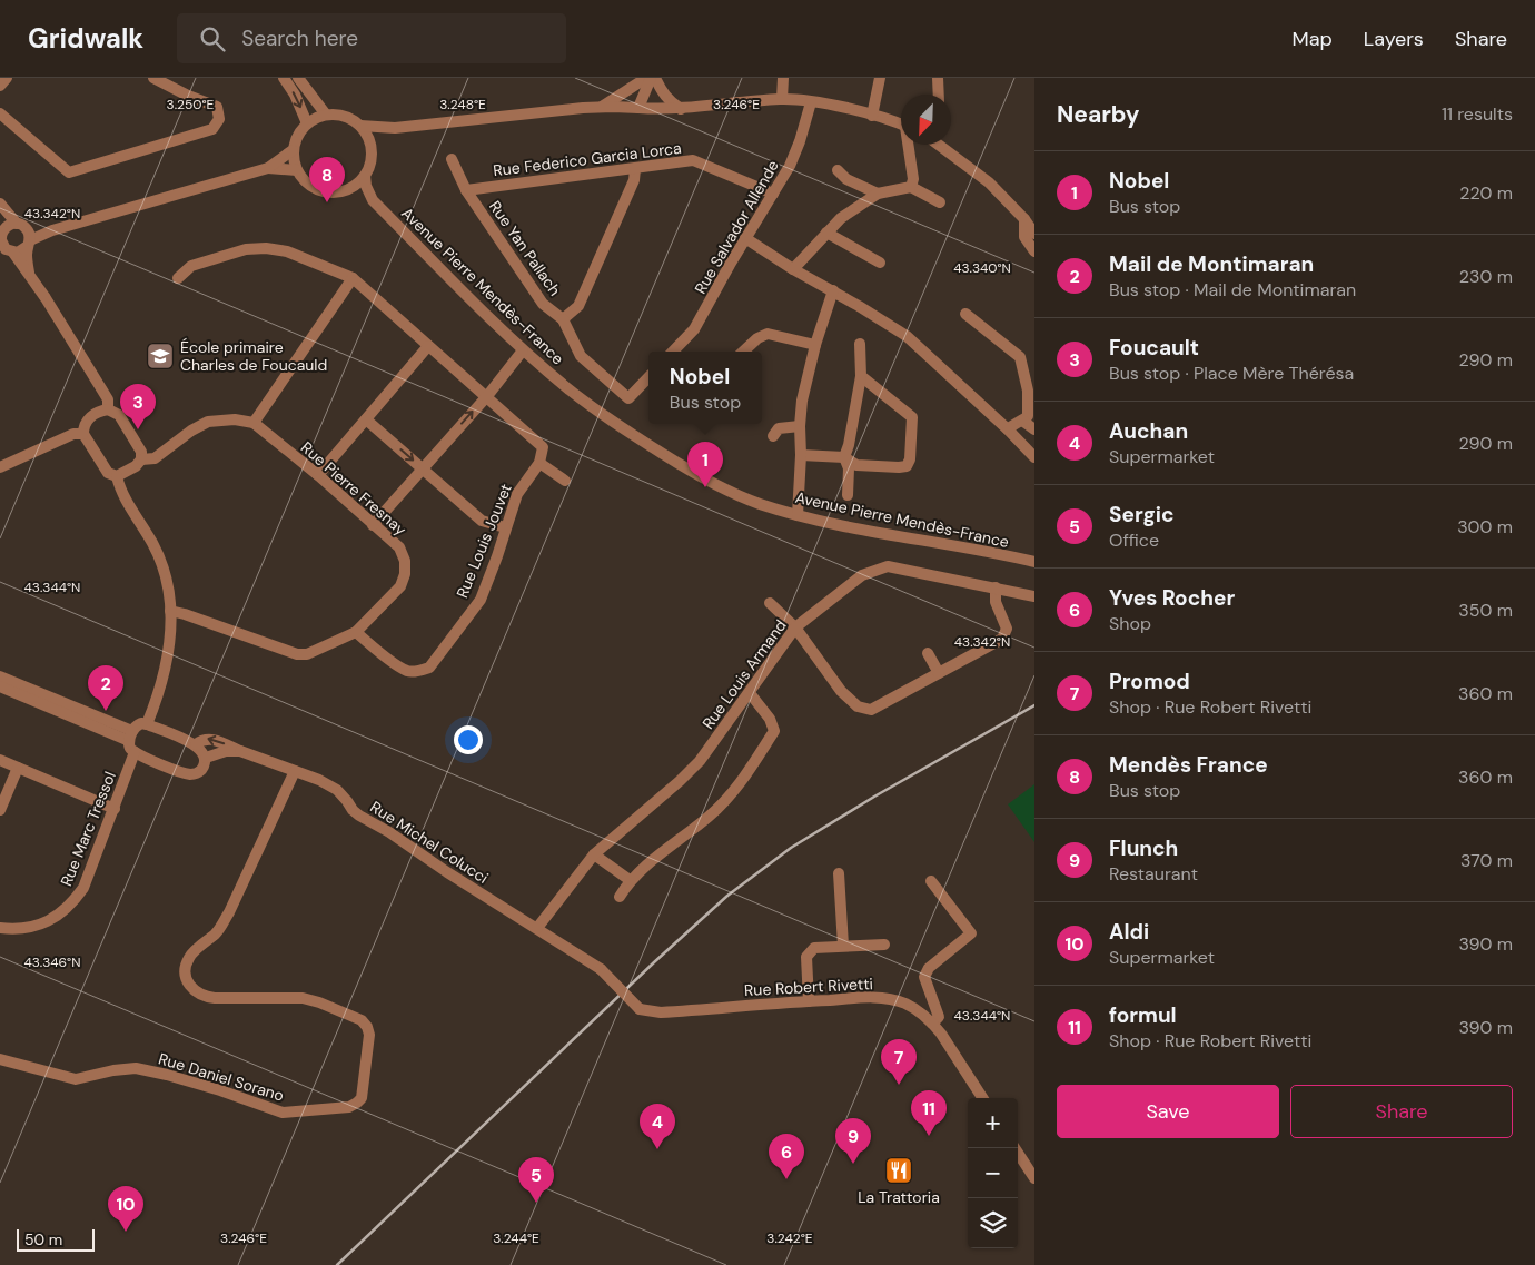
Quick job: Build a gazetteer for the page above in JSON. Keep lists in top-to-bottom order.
{
  "streets": {
    "street": [
      "Rue Federico Garcia Lorca",
      "Rue Salvador Allende",
      "Rue Yan Pallach",
      "Avenue Pierre Mendès-France",
      "Rue Pierre Fresnay",
      "Rue Louis Jouvet",
      "Rue Louis Armand",
      "Rue Marc Tressol",
      "Rue Michel Colucci",
      "Rue Robert Rivetti",
      "Rue Daniel Sorano"
    ]
  },
  "crossings": [
    ["Rue Federico Garcia Lorca", "Rue Salvador Allende"],
    ["Rue Federico Garcia Lorca", "Rue Yan Pallach"],
    ["Rue Pierre Fresnay", "Rue Louis Jouvet"],
    ["Rue Louis Armand", "Rue Michel Colucci"],
    ["Rue Michel Colucci", "Rue Robert Rivetti"],
    ["Rue Michel Colucci", "Rue Daniel Sorano"]
  ],
  "places": {
    "school or university": ["École primaire Charles de Foucauld"],
    "restaurant": ["La Trattoria"]
  },
  "scale_bar": "50 m",
  "north": "bottom left",
  "page": {
    "header": "Gridwalk",
    "search": "Search here",
    "nav": ["Map", "Layers", "Share"],
    "heading": ["Nearby", "11 results"],
    "list": [
      {
        "mark": "1",
        "name": "Nobel",
        "note": "Bus stop",
        "value": "220 m"
      },
      {
        "mark": "2",
        "name": "Mail de Montimaran",
        "note": "Bus stop · Mail de Montimaran",
        "value": "230 m"
      },
      {
        "mark": "3",
        "name": "Foucault",
        "note": "Bus stop · Place Mère Thérésa",
        "value": "290 m"
      },
      {
        "mark": "4",
        "name": "Auchan",
        "note": "Supermarket",
        "value": "290 m"
      },
      {
        "mark": "5",
        "name": "Sergic",
        "note": "Office",
        "value": "300 m"
      },
      {
        "mark": "6",
        "name": "Yves Rocher",
        "note": "Shop",
        "value": "350 m"
      },
      {
        "mark": "7",
        "name": "Promod",
        "note": "Shop · Rue Robert Rivetti",
        "value": "360 m"
      },
      {
        "mark": "8",
        "name": "Mendès France",
        "note": "Bus stop",
        "value": "360 m"
      },
      {
        "mark": "9",
        "name": "Flunch",
        "note": "Restaurant",
        "value": "370 m"
      },
      {
        "mark": "10",
        "name": "Aldi",
        "note": "Supermarket",
        "value": "390 m"
      },
      {
        "mark": "11",
        "name": "formul",
        "note": "Shop · Rue Robert Rivetti",
        "value": "390 m"
      }
    ],
    "pins": [
      "8",
      "3",
      "1",
      "2",
      "7",
      "11",
      "4",
      "9",
      "6",
      "5",
      "10"
    ],
    "popup": ["Nobel", "Bus stop"],
    "buttons": ["Save", "Share"],
    "map_buttons": ["+", "−"],
    "scale": "50 m"
  },
  "coordinates": [
    "3.248°E",
    "3.246°E",
    "3.250°E",
    "43.342°N",
    "43.340°N",
    "43.344°N",
    "43.346°N",
    "3.244°E",
    "3.242°E"
  ]
}
